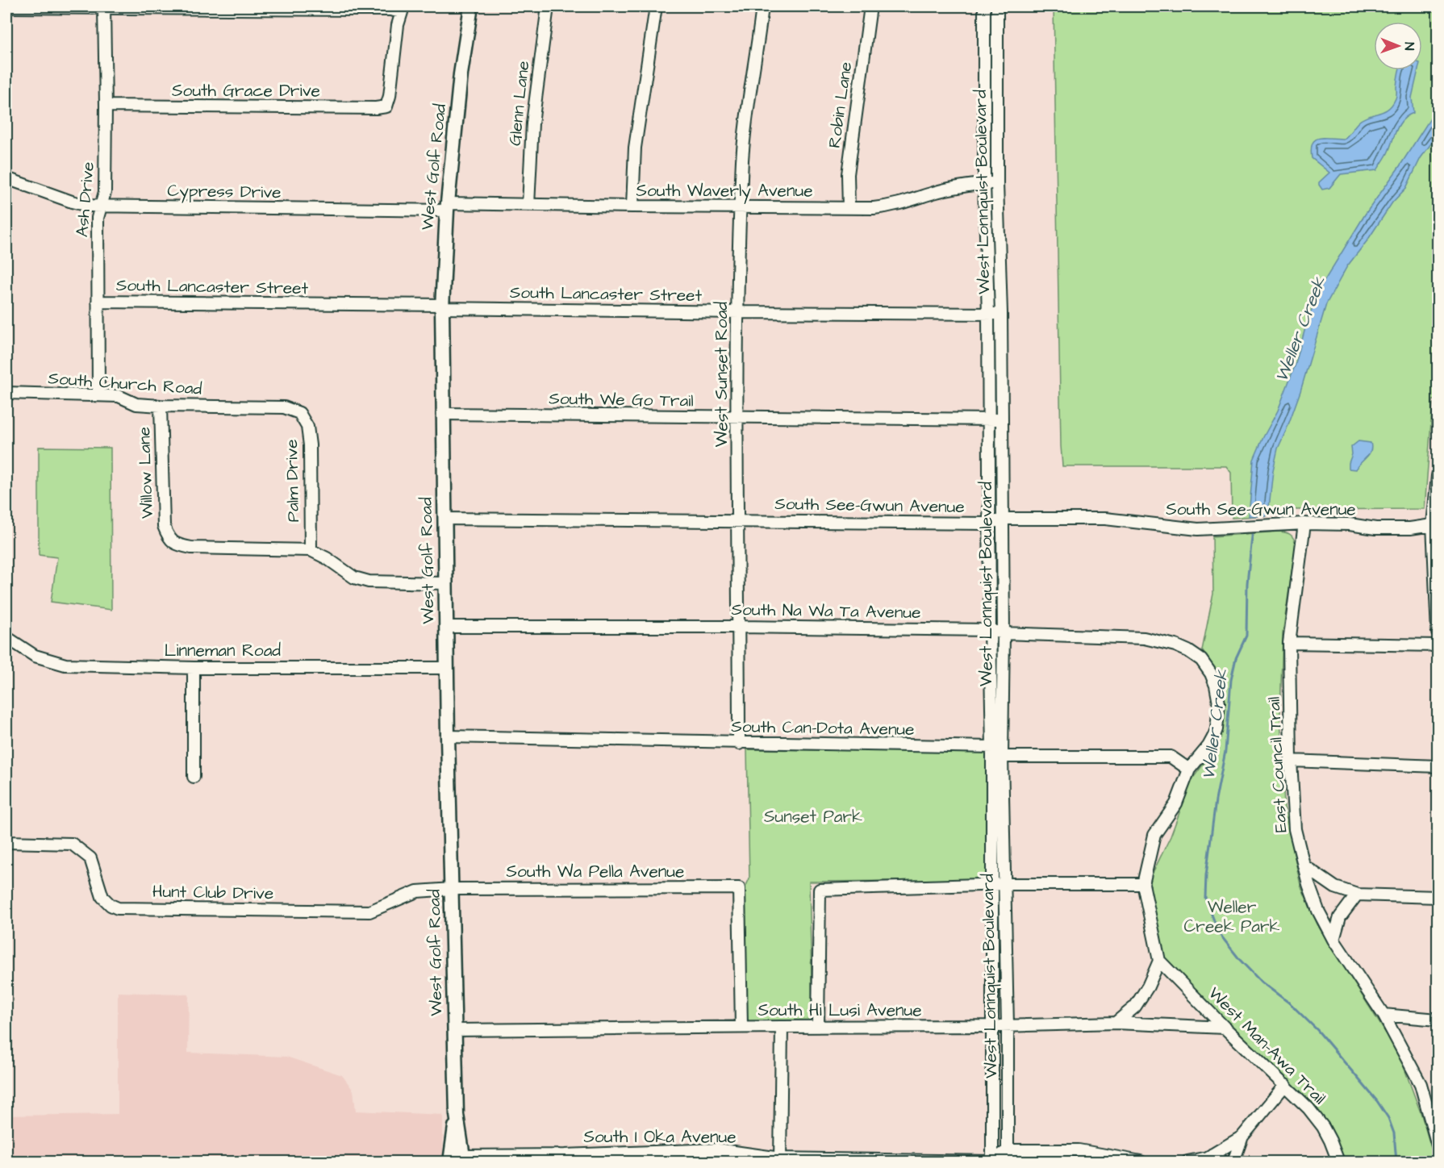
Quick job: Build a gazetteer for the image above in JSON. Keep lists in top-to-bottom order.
{
  "streets": {
    "main road": ["West Golf Road"],
    "street": [
      "South Grace Drive",
      "Glenn Lane",
      "Robin Lane",
      "South Waverly Avenue",
      "Cypress Drive",
      "West Lonnquist Boulevard",
      "Ash Drive",
      "South Lancaster Street",
      "West Sunset Road",
      "South Church Road",
      "South We Go Trail",
      "Willow Lane",
      "Palm Drive",
      "South See-Gwun Avenue",
      "South Na Wa Ta Avenue",
      "Linneman Road",
      "South Can-Dota Avenue",
      "East Council Trail",
      "South Wa Pella Avenue",
      "Hunt Club Drive",
      "South Hi Lusi Avenue",
      "West Man-Awa Trail",
      "South I Oka Avenue"
    ]
  },
  "crossings": [
    ["South Grace Drive", "Ash Drive"],
    ["Glenn Lane", "South Waverly Avenue"],
    ["Robin Lane", "South Waverly Avenue"],
    ["West Golf Road", "South Waverly Avenue"],
    ["West Golf Road", "Cypress Drive"],
    ["West Golf Road", "South Lancaster Street"],
    ["West Golf Road", "South We Go Trail"],
    ["West Golf Road", "South See-Gwun Avenue"],
    ["West Golf Road", "South Na Wa Ta Avenue"],
    ["West Golf Road", "Linneman Road"],
    ["West Golf Road", "South Can-Dota Avenue"],
    ["West Golf Road", "South Wa Pella Avenue"],
    ["West Golf Road", "Hunt Club Drive"],
    ["West Golf Road", "South Hi Lusi Avenue"],
    ["West Golf Road", "South I Oka Avenue"],
    ["South Waverly Avenue", "Cypress Drive"],
    ["South Waverly Avenue", "West Lonnquist Boulevard"],
    ["South Waverly Avenue", "West Sunset Road"],
    ["Cypress Drive", "Ash Drive"],
    ["West Lonnquist Boulevard", "South Lancaster Street"],
    ["West Lonnquist Boulevard", "South We Go Trail"],
    ["West Lonnquist Boulevard", "South See-Gwun Avenue"],
    ["West Lonnquist Boulevard", "South Na Wa Ta Avenue"],
    ["West Lonnquist Boulevard", "South Can-Dota Avenue"],
    ["West Lonnquist Boulevard", "South Hi Lusi Avenue"],
    ["West Lonnquist Boulevard", "South I Oka Avenue"],
    ["Ash Drive", "South Lancaster Street"],
    ["Ash Drive", "South Church Road"],
    ["South Lancaster Street", "West Sunset Road"],
    ["West Sunset Road", "South We Go Trail"],
    ["West Sunset Road", "South See-Gwun Avenue"],
    ["West Sunset Road", "South Na Wa Ta Avenue"],
    ["West Sunset Road", "South Can-Dota Avenue"],
    ["South Church Road", "Willow Lane"],
    ["South Church Road", "Palm Drive"],
    ["Willow Lane", "Palm Drive"],
    ["South See-Gwun Avenue", "East Council Trail"],
    ["South Wa Pella Avenue", "Hunt Club Drive"],
    ["South Wa Pella Avenue", "South Hi Lusi Avenue"],
    ["South Hi Lusi Avenue", "West Man-Awa Trail"]
  ],
  "water": ["Weller Creek"],
  "parks": ["Sunset Park", "Weller Creek Park"],
  "north": "right"
}
